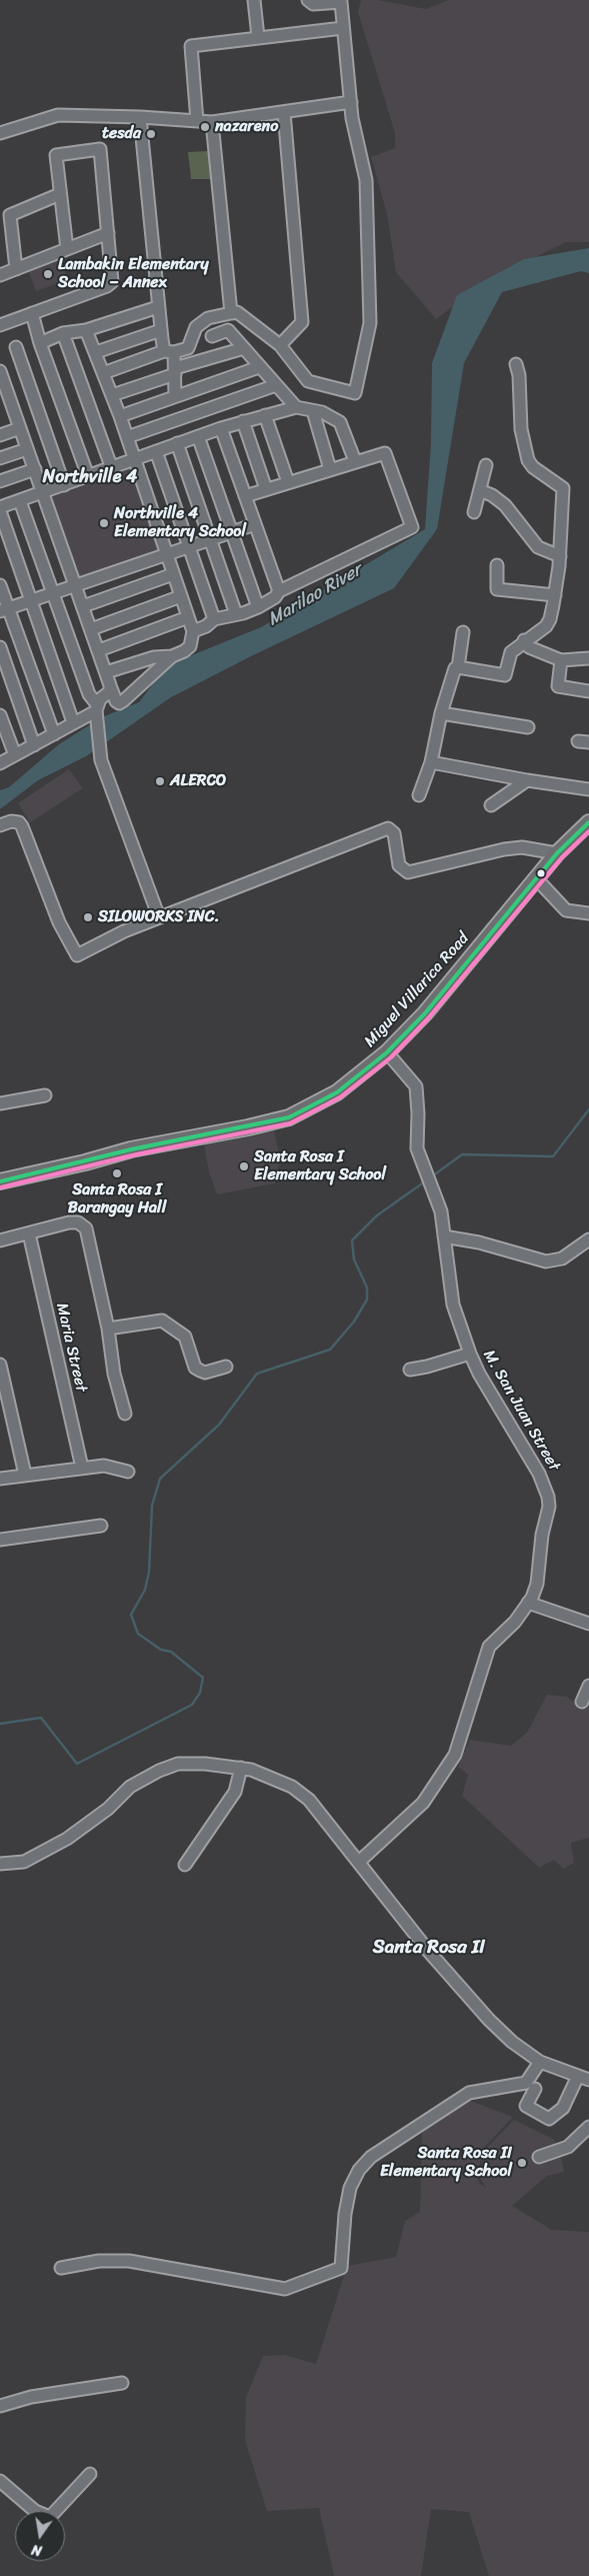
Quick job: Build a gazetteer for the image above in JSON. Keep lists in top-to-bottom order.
{
  "streets": {
    "main road": ["Miguel Villarica Road"],
    "street": ["Maria Street", "M. San Juan Street"]
  },
  "crossings": [
    ["Miguel Villarica Road", "M. San Juan Street"]
  ],
  "districts": ["Northville 4", "Santa Rosa II"],
  "water": ["Marilao River"],
  "places": [
    "nazareno",
    "tesda",
    "Lambakin Elementary School – Annex",
    "Northville 4 Elementary School",
    "ALERCO",
    "SILOWORKS INC.",
    "Santa Rosa I Elementary School",
    "Santa Rosa I Barangay Hall",
    "Santa Rosa II Elementary School"
  ],
  "north": "bottom"
}
